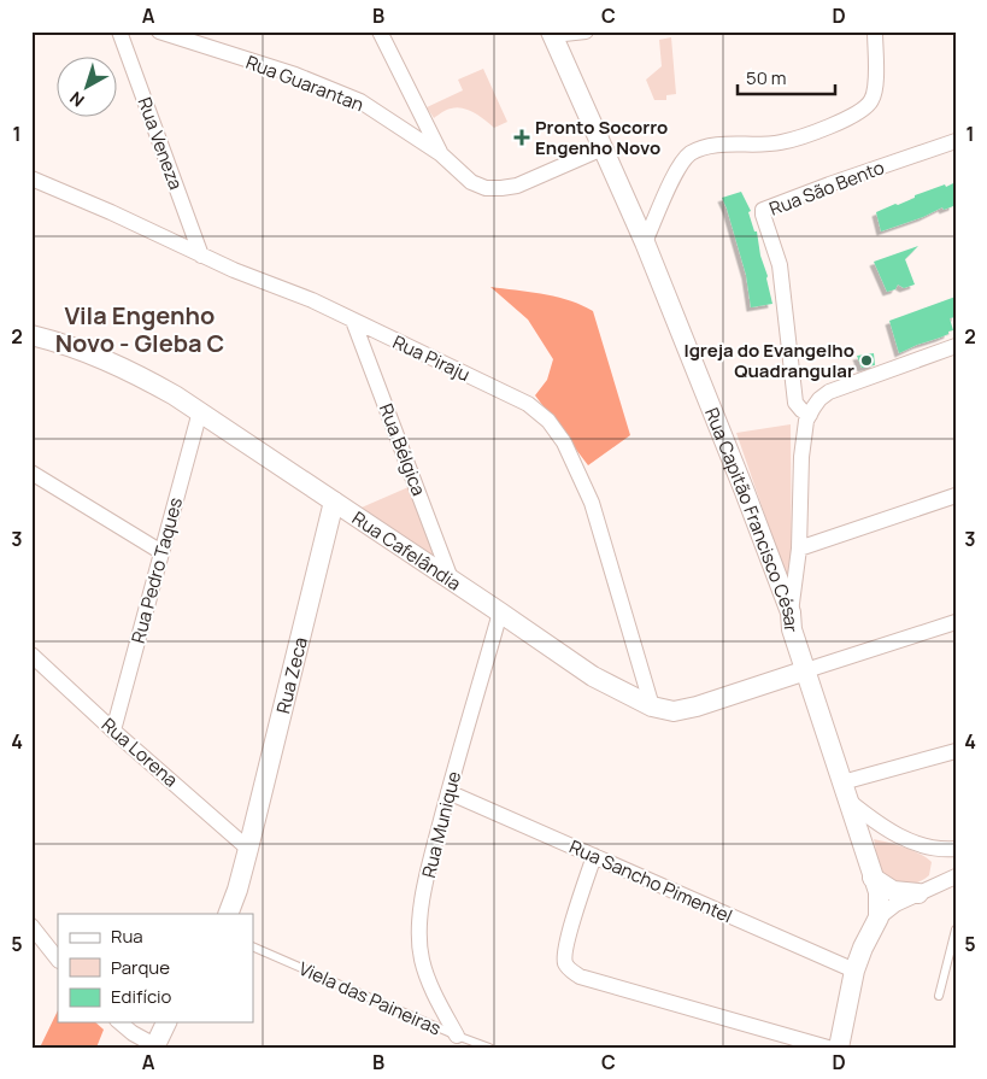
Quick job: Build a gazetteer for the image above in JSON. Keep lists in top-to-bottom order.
{
  "streets": {
    "street": [
      "Rua Guarantan",
      "Rua Veneza",
      "Rua São Bento",
      "Rua Piraju",
      "Rua Bélgica",
      "Rua Capitão Francisco César",
      "Rua Cafelândia",
      "Rua Pedro Taques",
      "Rua Zeca",
      "Rua Lorena",
      "Rua Munique",
      "Rua Sancho Pimentel"
    ],
    "lane": ["Viela das Paineiras"]
  },
  "crossings": [
    ["Rua Guarantan", "Rua Capitão Francisco César"],
    ["Rua Veneza", "Rua Piraju"],
    ["Rua Piraju", "Rua Bélgica"],
    ["Rua Piraju", "Rua Cafelândia"],
    ["Rua Bélgica", "Rua Cafelândia"],
    ["Rua Capitão Francisco César", "Rua Cafelândia"],
    ["Rua Cafelândia", "Rua Pedro Taques"],
    ["Rua Cafelândia", "Rua Zeca"],
    ["Rua Cafelândia", "Rua Munique"],
    ["Rua Pedro Taques", "Rua Lorena"],
    ["Rua Zeca", "Rua Lorena"],
    ["Rua Munique", "Rua Sancho Pimentel"],
    ["Rua Munique", "Viela das Paineiras"]
  ],
  "districts": ["Vila Engenho Novo - Gleba C"],
  "places": {
    "health": ["Pronto Socorro Engenho Novo"],
    "other": ["Igreja do Evangelho Quadrangular"]
  },
  "legend": ["Rua", "Parque", "Edifício"],
  "scale_bar": "50 m",
  "north": "bottom left",
  "grid": {
    "columns": [
      "A",
      "B",
      "C",
      "D"
    ],
    "rows": [
      "1",
      "2",
      "3",
      "4",
      "5"
    ]
  }
}
